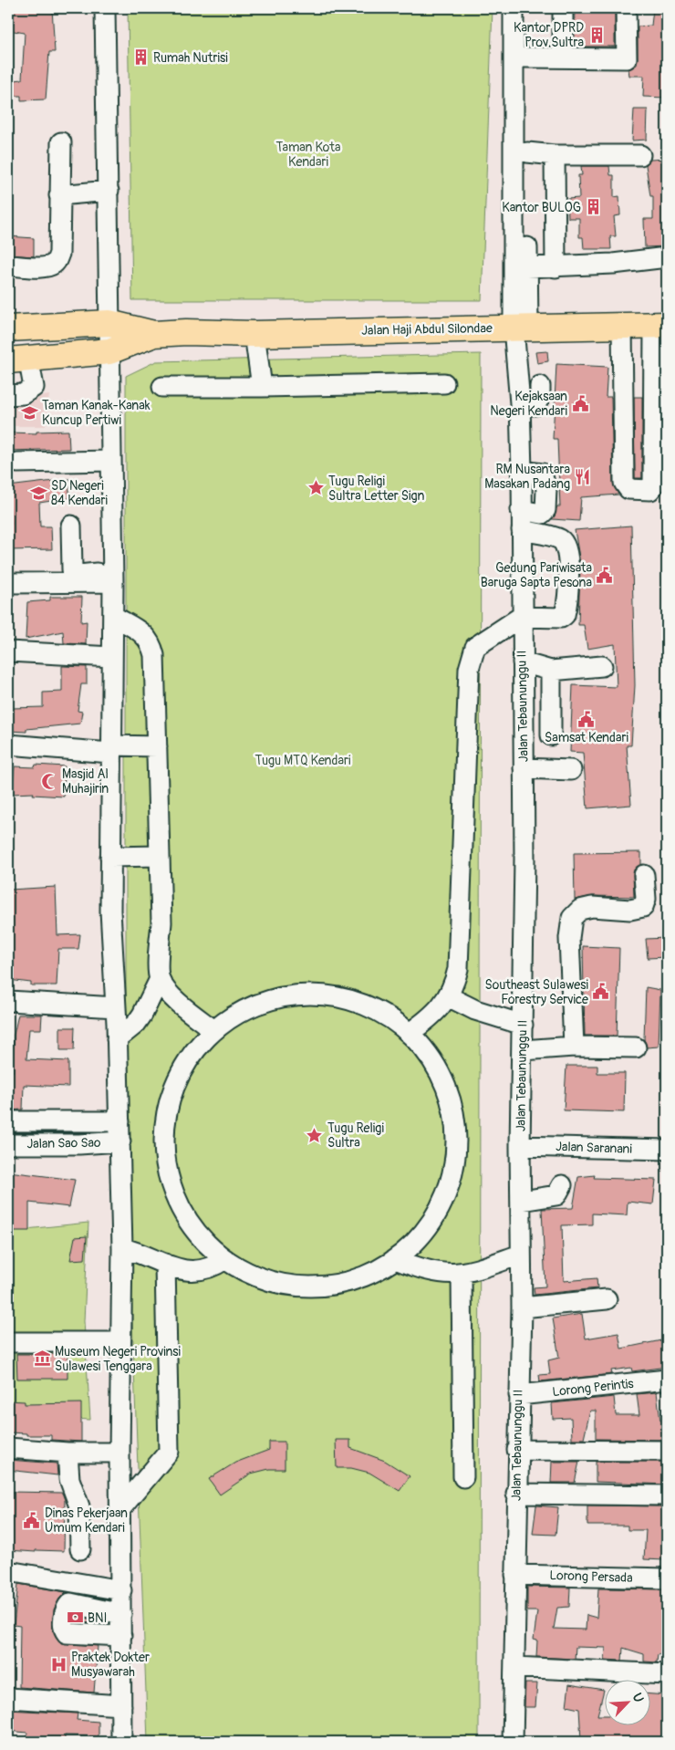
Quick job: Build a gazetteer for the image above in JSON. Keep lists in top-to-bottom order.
{
  "streets": {
    "highway": ["Jalan Haji Abdul Silondae"],
    "street": [
      "Jalan Tebaununggu II",
      "Jalan Sao Sao",
      "Jalan Saranani",
      "Lorong Perintis",
      "Lorong Persada"
    ]
  },
  "crossings": [
    ["Jalan Haji Abdul Silondae", "Jalan Tebaununggu II"],
    ["Jalan Tebaununggu II", "Jalan Saranani"],
    ["Jalan Tebaununggu II", "Lorong Perintis"],
    ["Jalan Tebaununggu II", "Lorong Persada"]
  ],
  "parks": ["Taman Kota Kendari", "Tugu MTQ Kendari"],
  "places": {
    "building": ["Kantor DPRD Prov.Sultra", "Rumah Nutrisi", "Kantor BULOG"],
    "public building": [
      "Kejaksaan Negeri Kendari",
      "Gedung Pariwisata Baruga Sapta Pesona",
      "Samsat Kendari",
      "Southeast Sulawesi Forestry Service",
      "Dinas Pekerjaan Umum Kendari"
    ],
    "school or university": ["Taman Kanak-Kanak Kuncup Pertiwi", "SD Negeri 84 Kendari"],
    "restaurant": ["RM Nusantara Masakan Padang"],
    "place": ["Tugu Religi Sultra Letter Sign", "Tugu Religi Sultra"],
    "mosque": ["Masjid Al Muhajirin"],
    "museum": ["Museum Negeri Provinsi Sulawesi Tenggara"],
    "bank": ["BNI"],
    "hospital": ["Praktek Dokter Musyawarah"]
  },
  "north": "top right"
}
